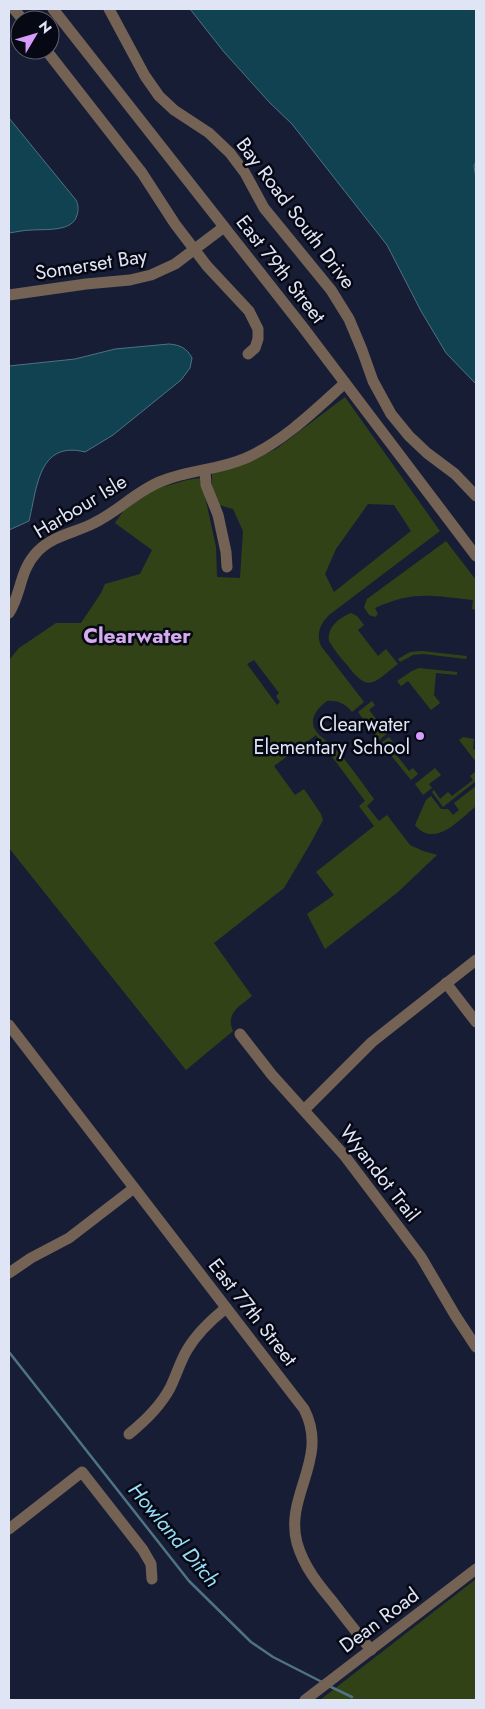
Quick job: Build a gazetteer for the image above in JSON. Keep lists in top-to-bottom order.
{
  "streets": {
    "street": [
      "Bay Road South Drive",
      "Somerset Bay",
      "East 79th Street",
      "Harbour Isle",
      "Wyandot Trail",
      "East 77th Street",
      "Dean Road"
    ]
  },
  "crossings": [
    ["Somerset Bay", "East 79th Street"],
    ["East 79th Street", "Harbour Isle"],
    ["East 77th Street", "Dean Road"]
  ],
  "districts": ["Clearwater"],
  "water": ["Howland Ditch"],
  "places": ["Clearwater Elementary School"],
  "north": "top right"
}
